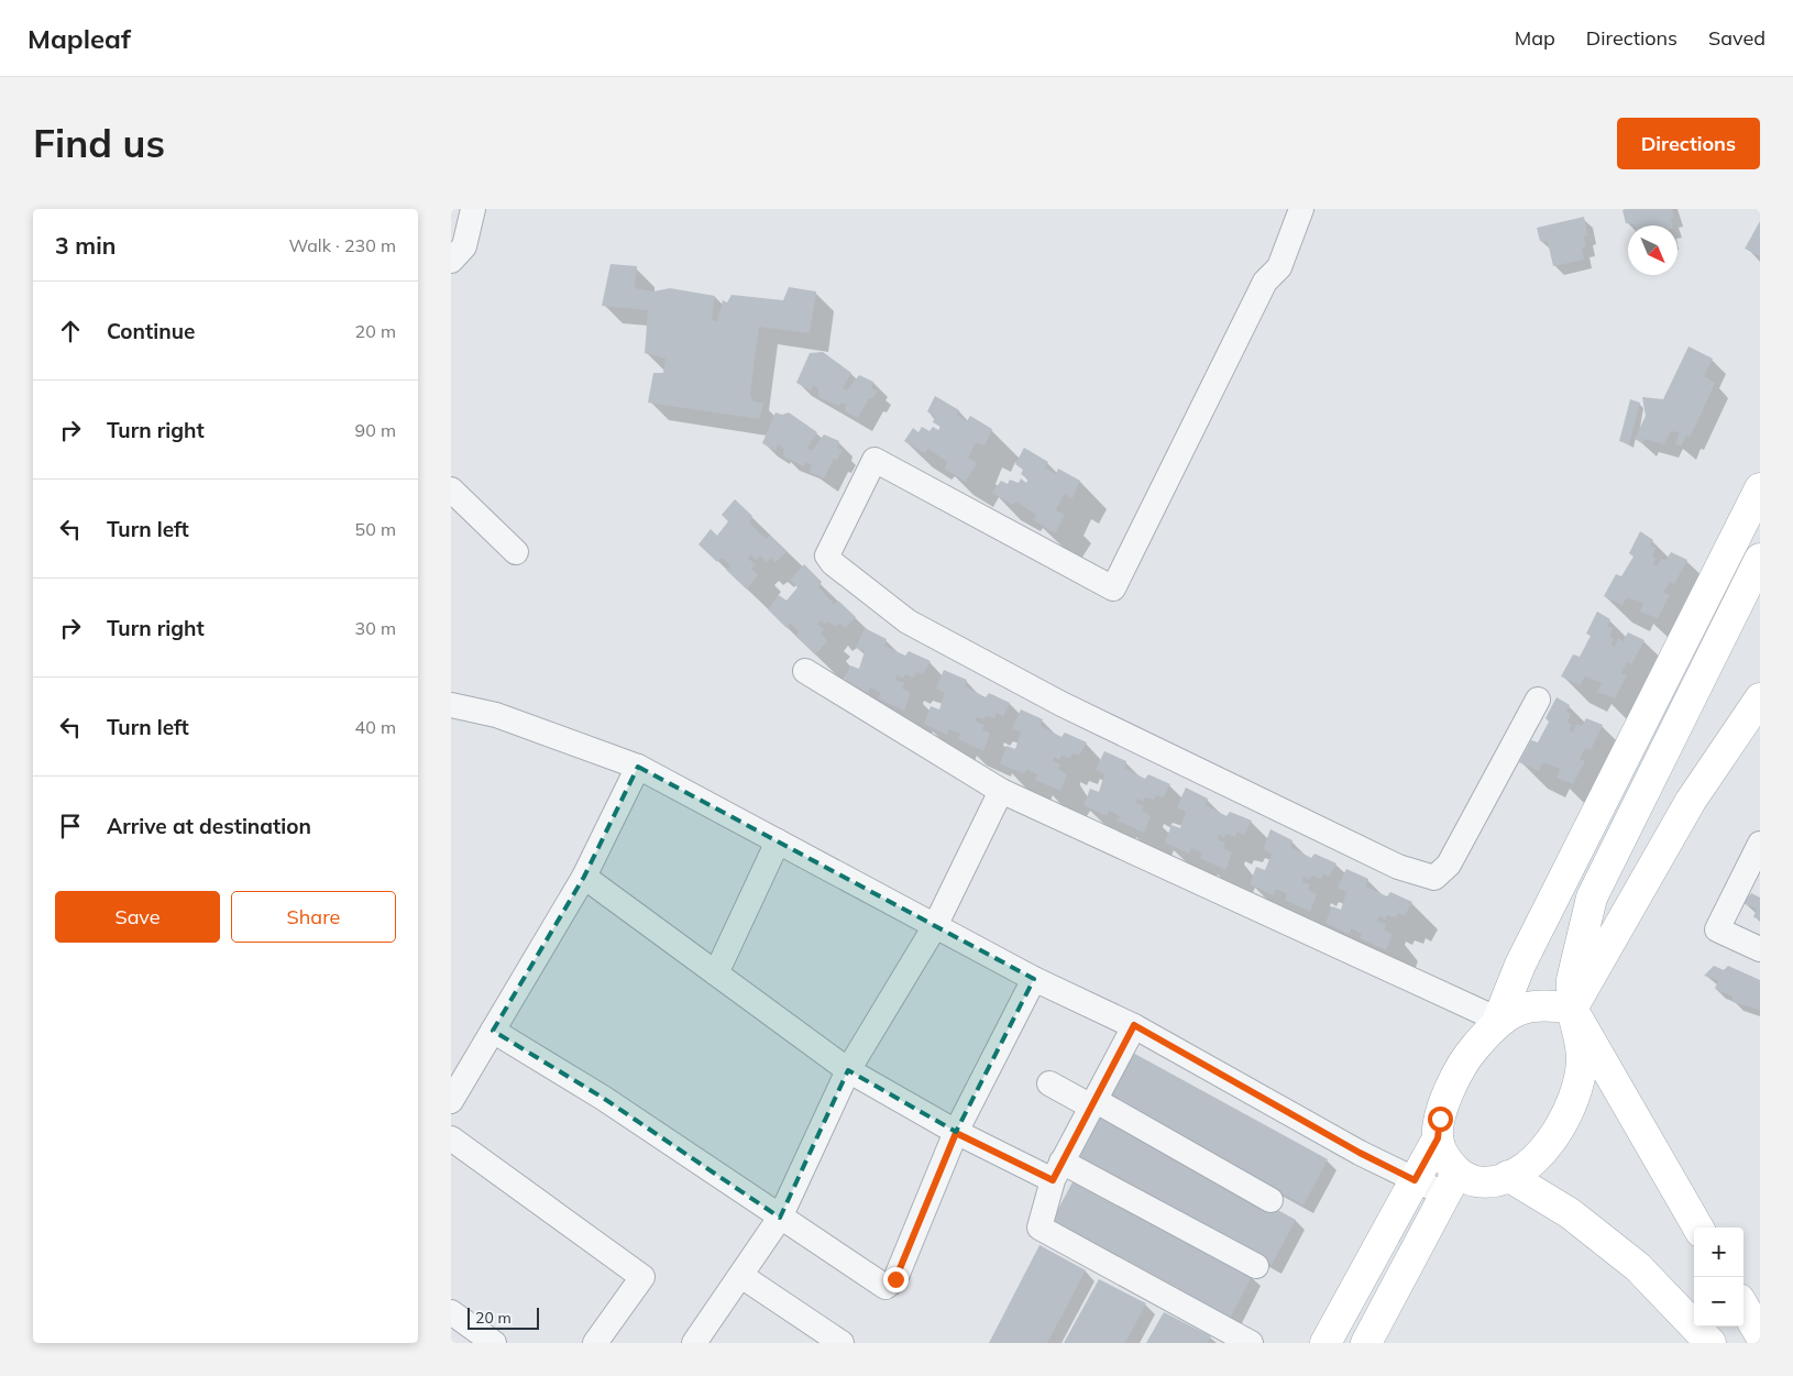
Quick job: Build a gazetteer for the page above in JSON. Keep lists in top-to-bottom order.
{
  "scale_bar": "20 m",
  "north": "bottom right",
  "page": {
    "header": "Mapleaf",
    "nav": ["Map", "Directions", "Saved"],
    "buttons": [
      "Directions",
      ["Save", "Share"]
    ],
    "title": "Find us",
    "heading": ["3 min", "Walk · 230 m"],
    "list": [
      ["Continue", "20 m"],
      ["Turn right", "90 m"],
      ["Turn left", "50 m"],
      ["Turn right", "30 m"],
      ["Turn left", "40 m"],
      "Arrive at destination"
    ],
    "map_buttons": ["+", "−"],
    "scale": "20 m"
  }
}
